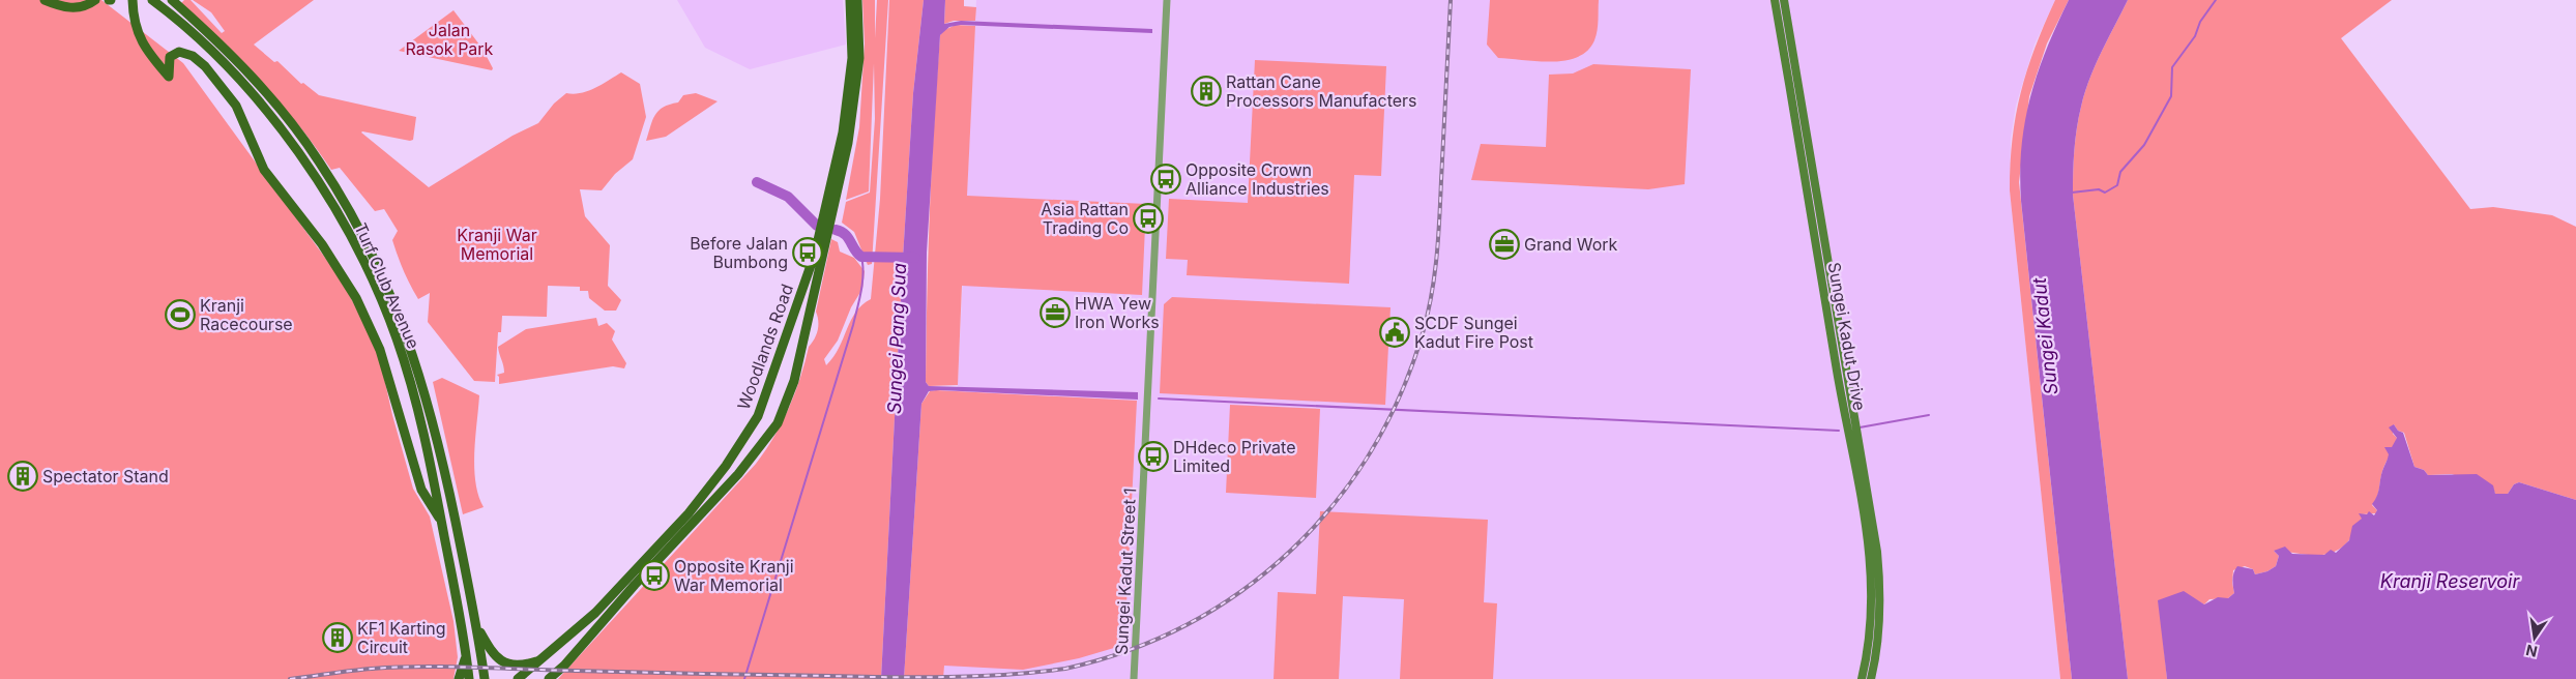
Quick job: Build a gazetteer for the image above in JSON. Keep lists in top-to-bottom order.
{
  "streets": {
    "main road": ["Turf Club Avenue", "Sungei Kadut Drive", "Woodlands Road"],
    "street": ["Sungei Kadut Street 1"]
  },
  "water": ["Sungei Kadut", "Sungei Pang Sua", "Kranji Reservoir"],
  "parks": ["Jalan Rasok Park", "Kranji War Memorial"],
  "places": {
    "building": ["Rattan Cane Processors Manufacters", "Spectator Stand", "KF1 Karting Circuit"],
    "bus stop": [
      "Opposite Crown Alliance Industries",
      "Asia Rattan Trading Co",
      "Before Jalan Bumbong",
      "DHdeco Private Limited",
      "Opposite Kranji War Memorial"
    ],
    "office": ["Grand Work", "HWA Yew Iron Works"],
    "sports": ["Kranji Racecourse"],
    "public building": ["SCDF Sungei Kadut Fire Post"]
  },
  "north": "bottom"
}
